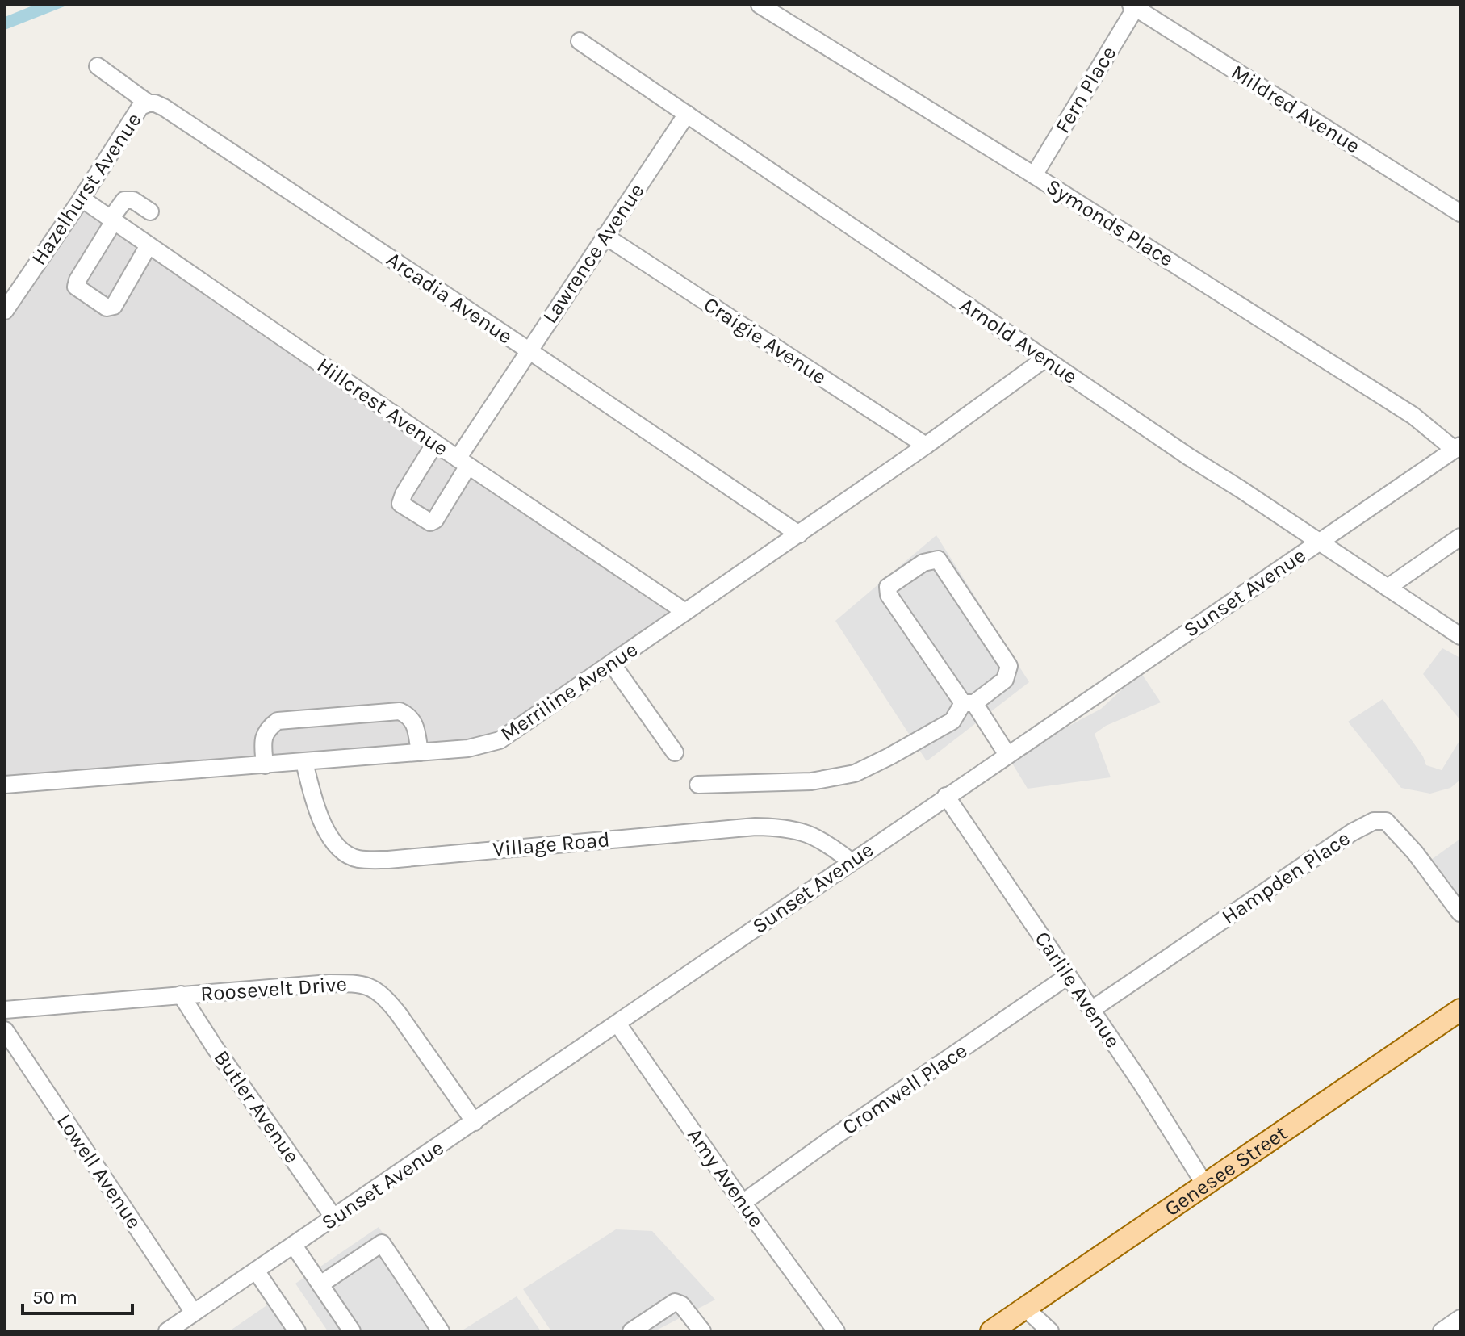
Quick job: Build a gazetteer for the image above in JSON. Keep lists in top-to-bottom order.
{
  "streets": {
    "main road": ["Genesee Street"],
    "street": [
      "Fern Place",
      "Mildred Avenue",
      "Hazelhurst Avenue",
      "Symonds Place",
      "Lawrence Avenue",
      "Arcadia Avenue",
      "Craigie Avenue",
      "Arnold Avenue",
      "Hillcrest Avenue",
      "Sunset Avenue",
      "Merriline Avenue",
      "Village Road",
      "Hampden Place",
      "Roosevelt Drive",
      "Carlile Avenue",
      "Cromwell Place",
      "Butler Avenue",
      "Lowell Avenue",
      "Amy Avenue"
    ]
  },
  "crossings": [
    ["Fern Place", "Mildred Avenue"],
    ["Fern Place", "Symonds Place"],
    ["Hazelhurst Avenue", "Arcadia Avenue"],
    ["Hazelhurst Avenue", "Hillcrest Avenue"],
    ["Symonds Place", "Sunset Avenue"],
    ["Lawrence Avenue", "Arcadia Avenue"],
    ["Lawrence Avenue", "Craigie Avenue"],
    ["Lawrence Avenue", "Arnold Avenue"],
    ["Lawrence Avenue", "Hillcrest Avenue"],
    ["Arcadia Avenue", "Merriline Avenue"],
    ["Craigie Avenue", "Merriline Avenue"],
    ["Arnold Avenue", "Sunset Avenue"],
    ["Arnold Avenue", "Merriline Avenue"],
    ["Hillcrest Avenue", "Merriline Avenue"],
    ["Sunset Avenue", "Village Road"],
    ["Sunset Avenue", "Roosevelt Drive"],
    ["Sunset Avenue", "Carlile Avenue"],
    ["Sunset Avenue", "Butler Avenue"],
    ["Sunset Avenue", "Lowell Avenue"],
    ["Sunset Avenue", "Amy Avenue"],
    ["Merriline Avenue", "Village Road"],
    ["Hampden Place", "Carlile Avenue"],
    ["Roosevelt Drive", "Butler Avenue"],
    ["Carlile Avenue", "Cromwell Place"],
    ["Carlile Avenue", "Genesee Street"],
    ["Cromwell Place", "Amy Avenue"]
  ],
  "scale_bar": "50 m"
}
